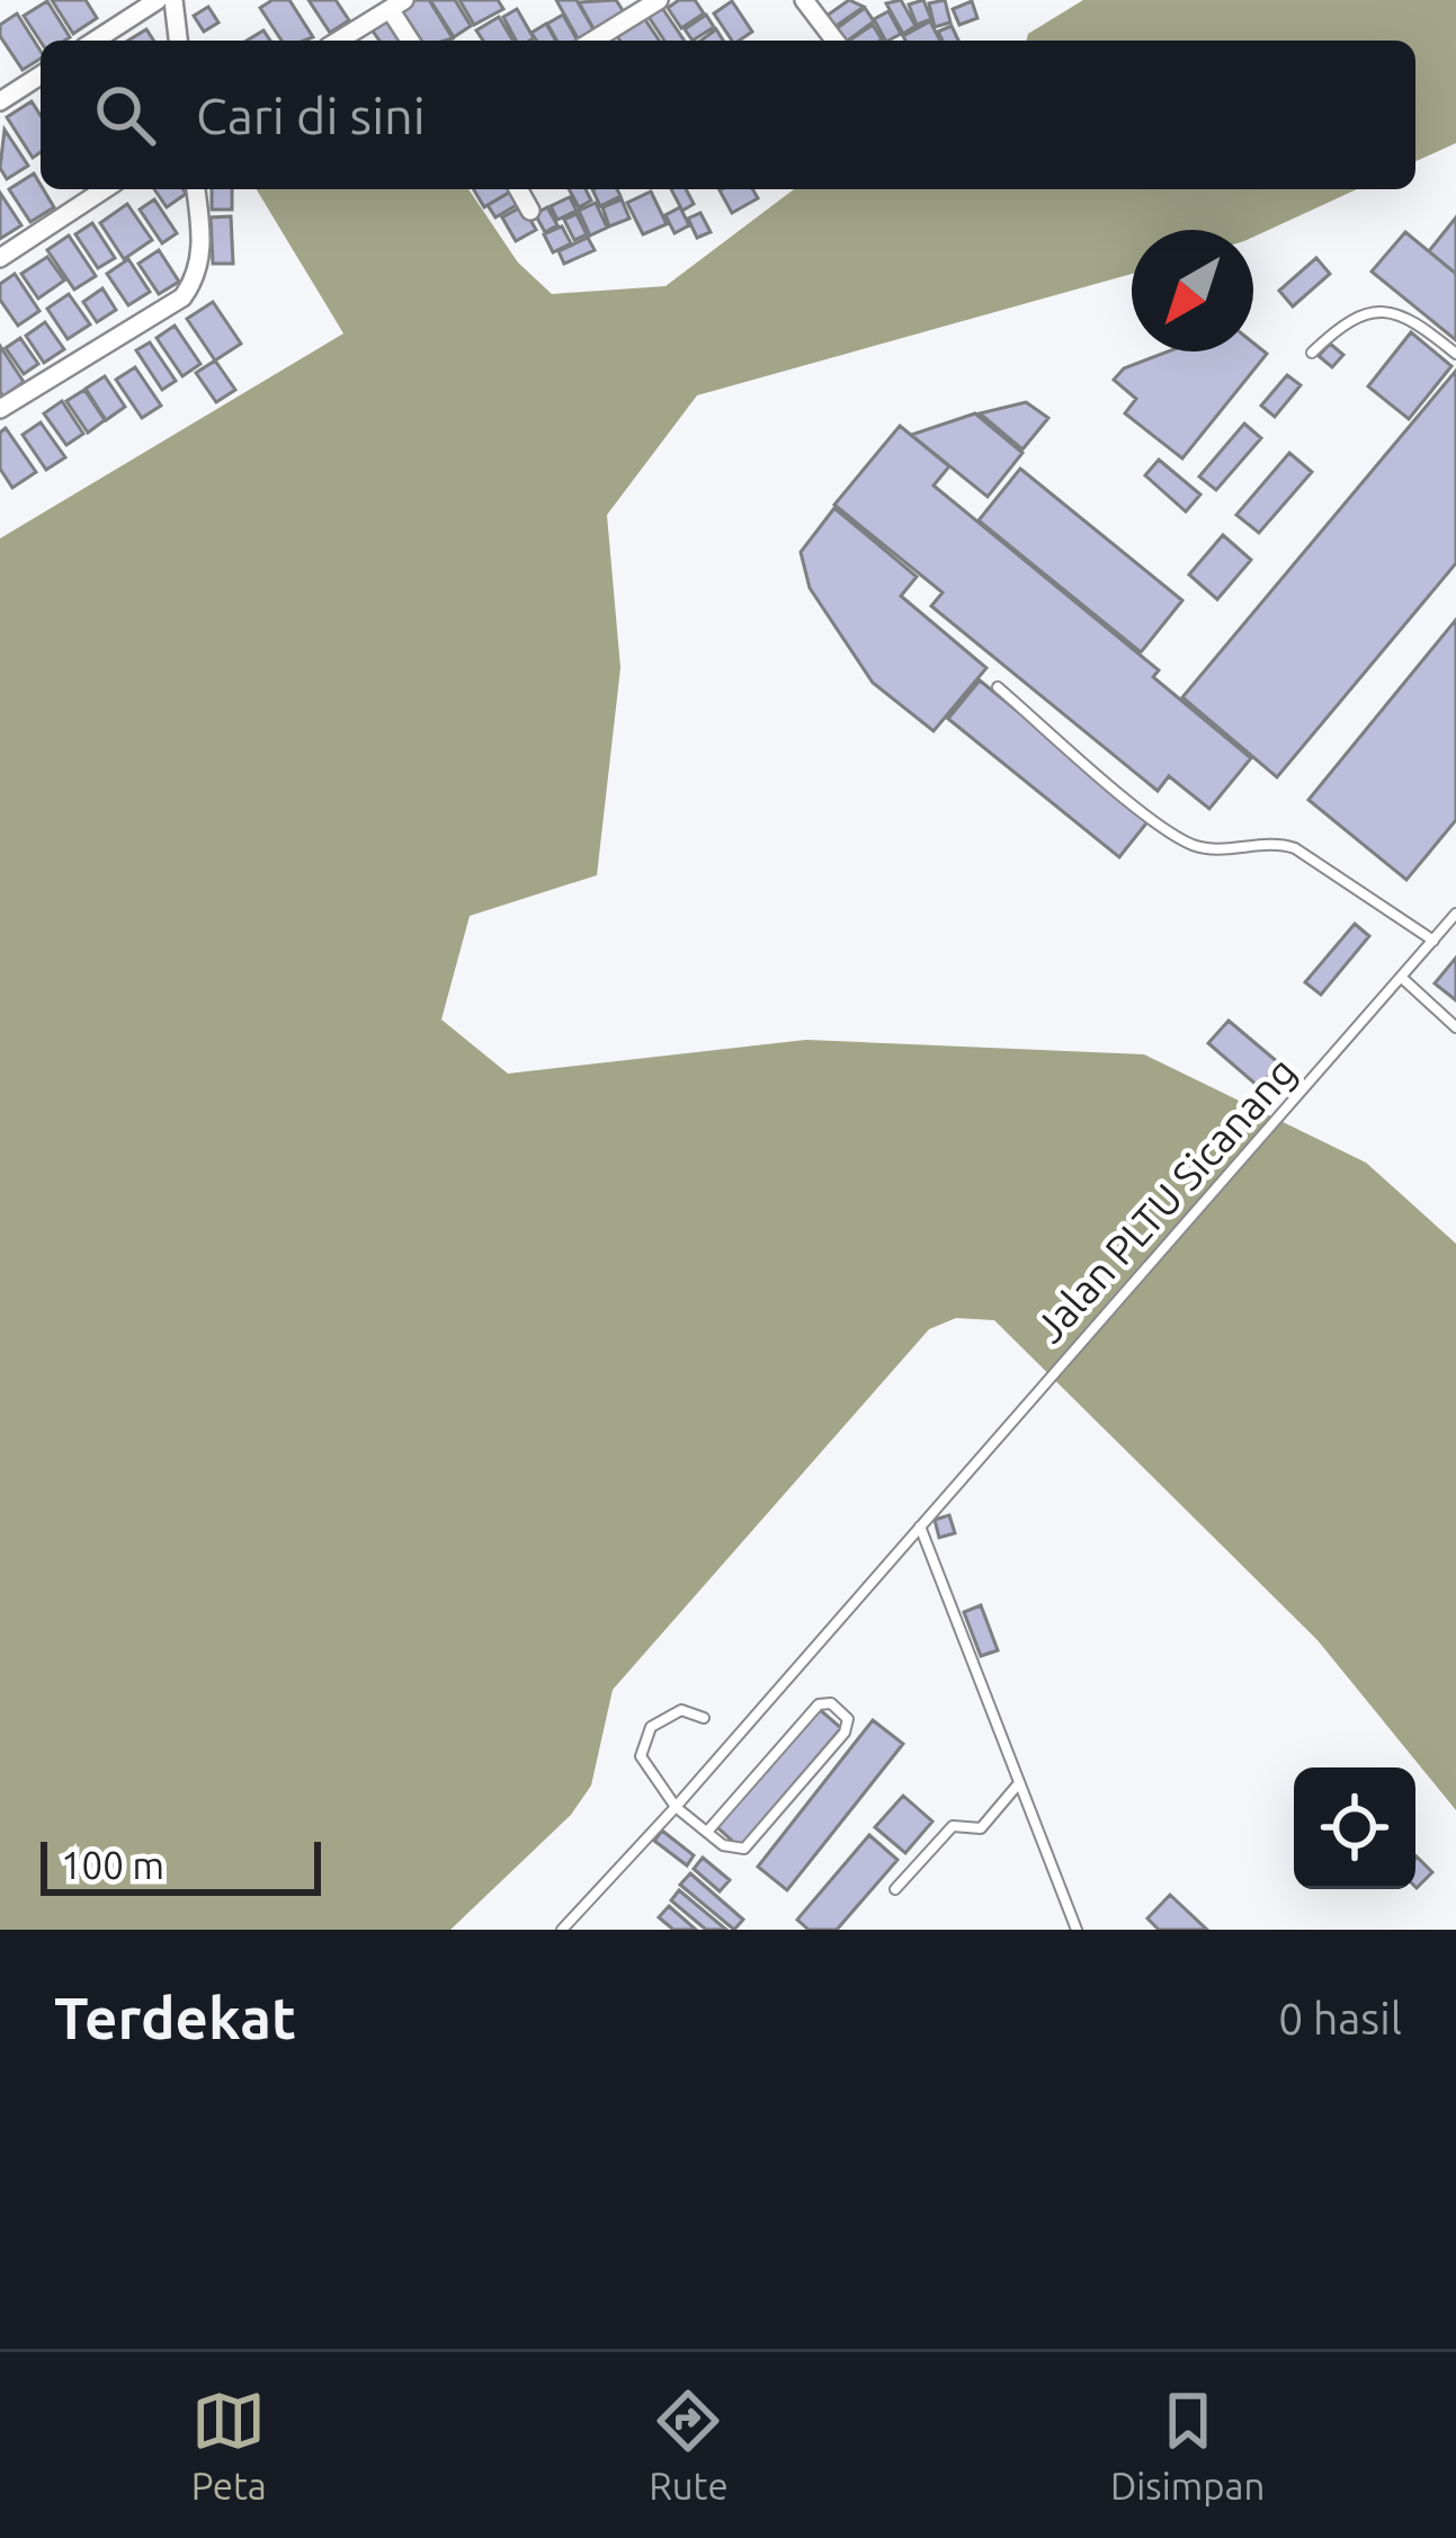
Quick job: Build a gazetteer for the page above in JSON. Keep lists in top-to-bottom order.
{
  "streets": {
    "lane": ["Jalan PLTU Sicanang"]
  },
  "scale_bar": "100 m",
  "north": "bottom left",
  "page": {
    "search": "Cari di sini",
    "scale": "100 m",
    "heading": ["Terdekat", "0 hasil"],
    "nav": ["Peta", "Rute", "Disimpan"]
  }
}
